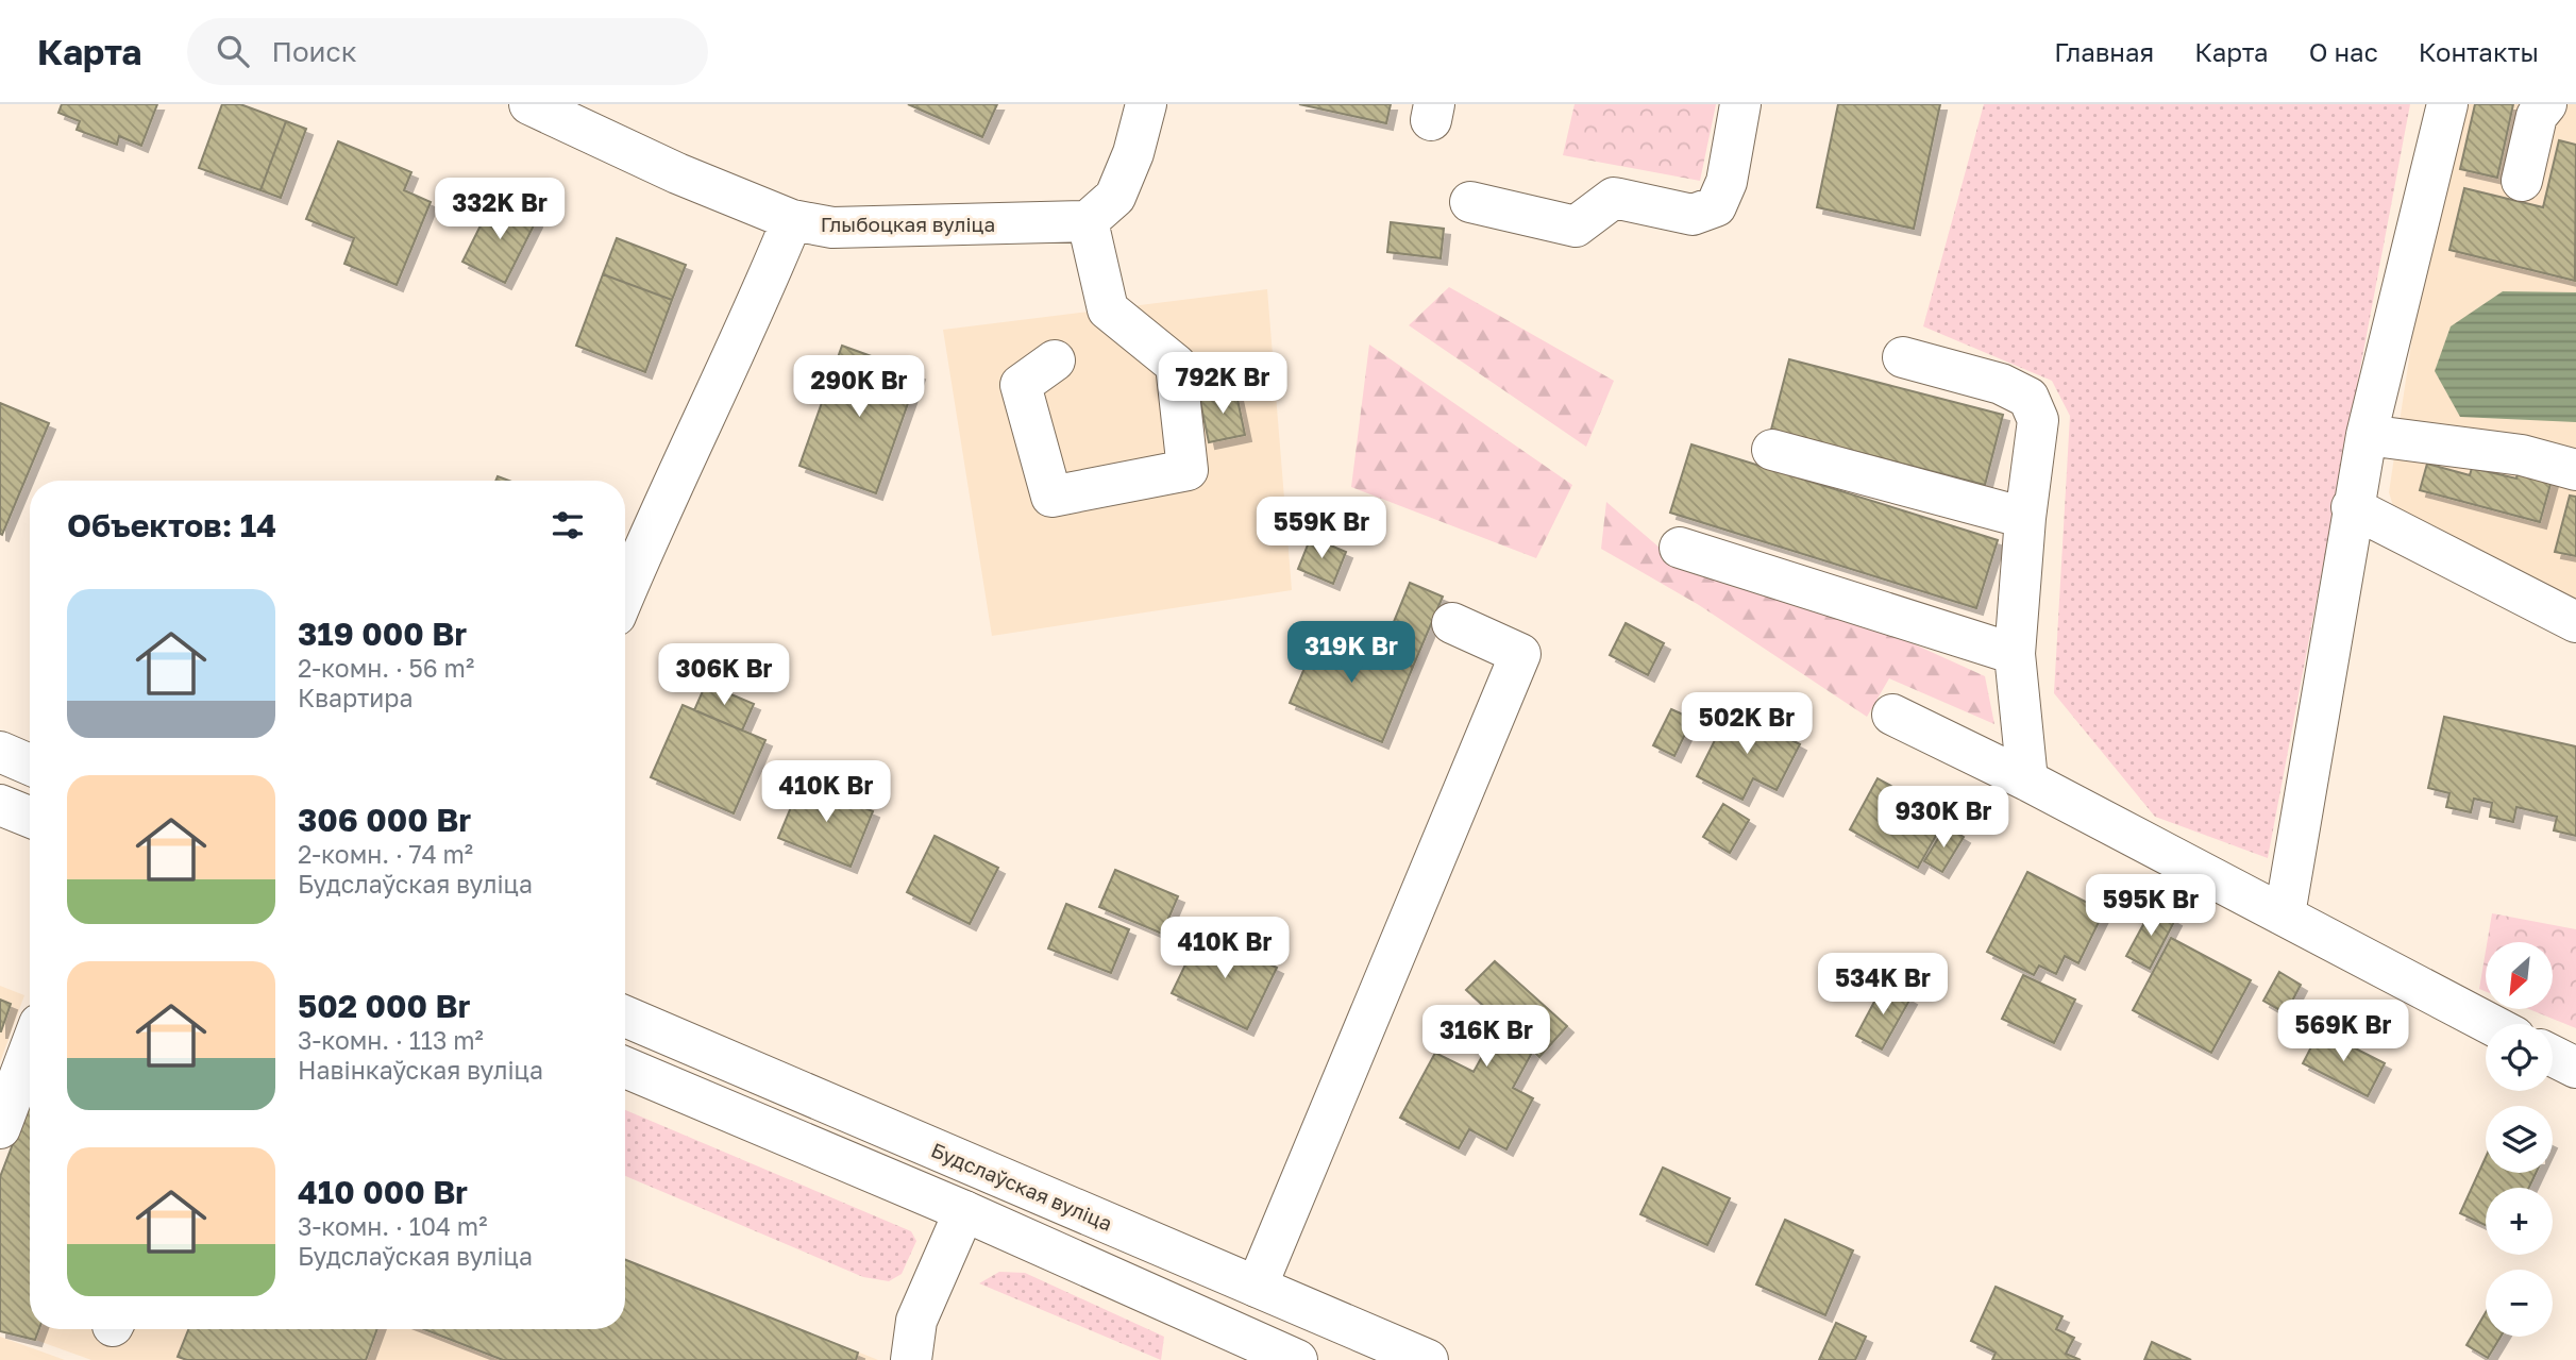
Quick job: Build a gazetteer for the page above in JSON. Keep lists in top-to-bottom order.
{
  "streets": {
    "street": ["Глыбоцкая вуліца", "Будслаўская вуліца"]
  },
  "north": "bottom left",
  "page": {
    "header": "Карта",
    "search": "Поиск",
    "nav": [
      "Главная",
      "Карта",
      "О нас",
      "Контакты"
    ],
    "price": [
      "332K Br",
      "792K Br",
      "290K Br",
      "559K Br",
      "319K Br",
      "306K Br",
      "502K Br",
      "410K Br",
      "930K Br",
      "595K Br",
      "410K Br",
      "534K Br",
      "569K Br",
      "316K Br"
    ],
    "heading": "Объектов: 14",
    "list": [
      {
        "name": "319 000 Br",
        "note": "2-комн. · 56 m² · Квартира"
      },
      {
        "name": "306 000 Br",
        "note": "2-комн. · 74 m² · Будслаўская вуліца"
      },
      {
        "name": "502 000 Br",
        "note": "3-комн. · 113 m² · Навінкаўская вуліца"
      },
      {
        "name": "410 000 Br",
        "note": "3-комн. · 104 m² · Будслаўская вуліца"
      }
    ],
    "map_buttons": ["+", "−"]
  }
}
